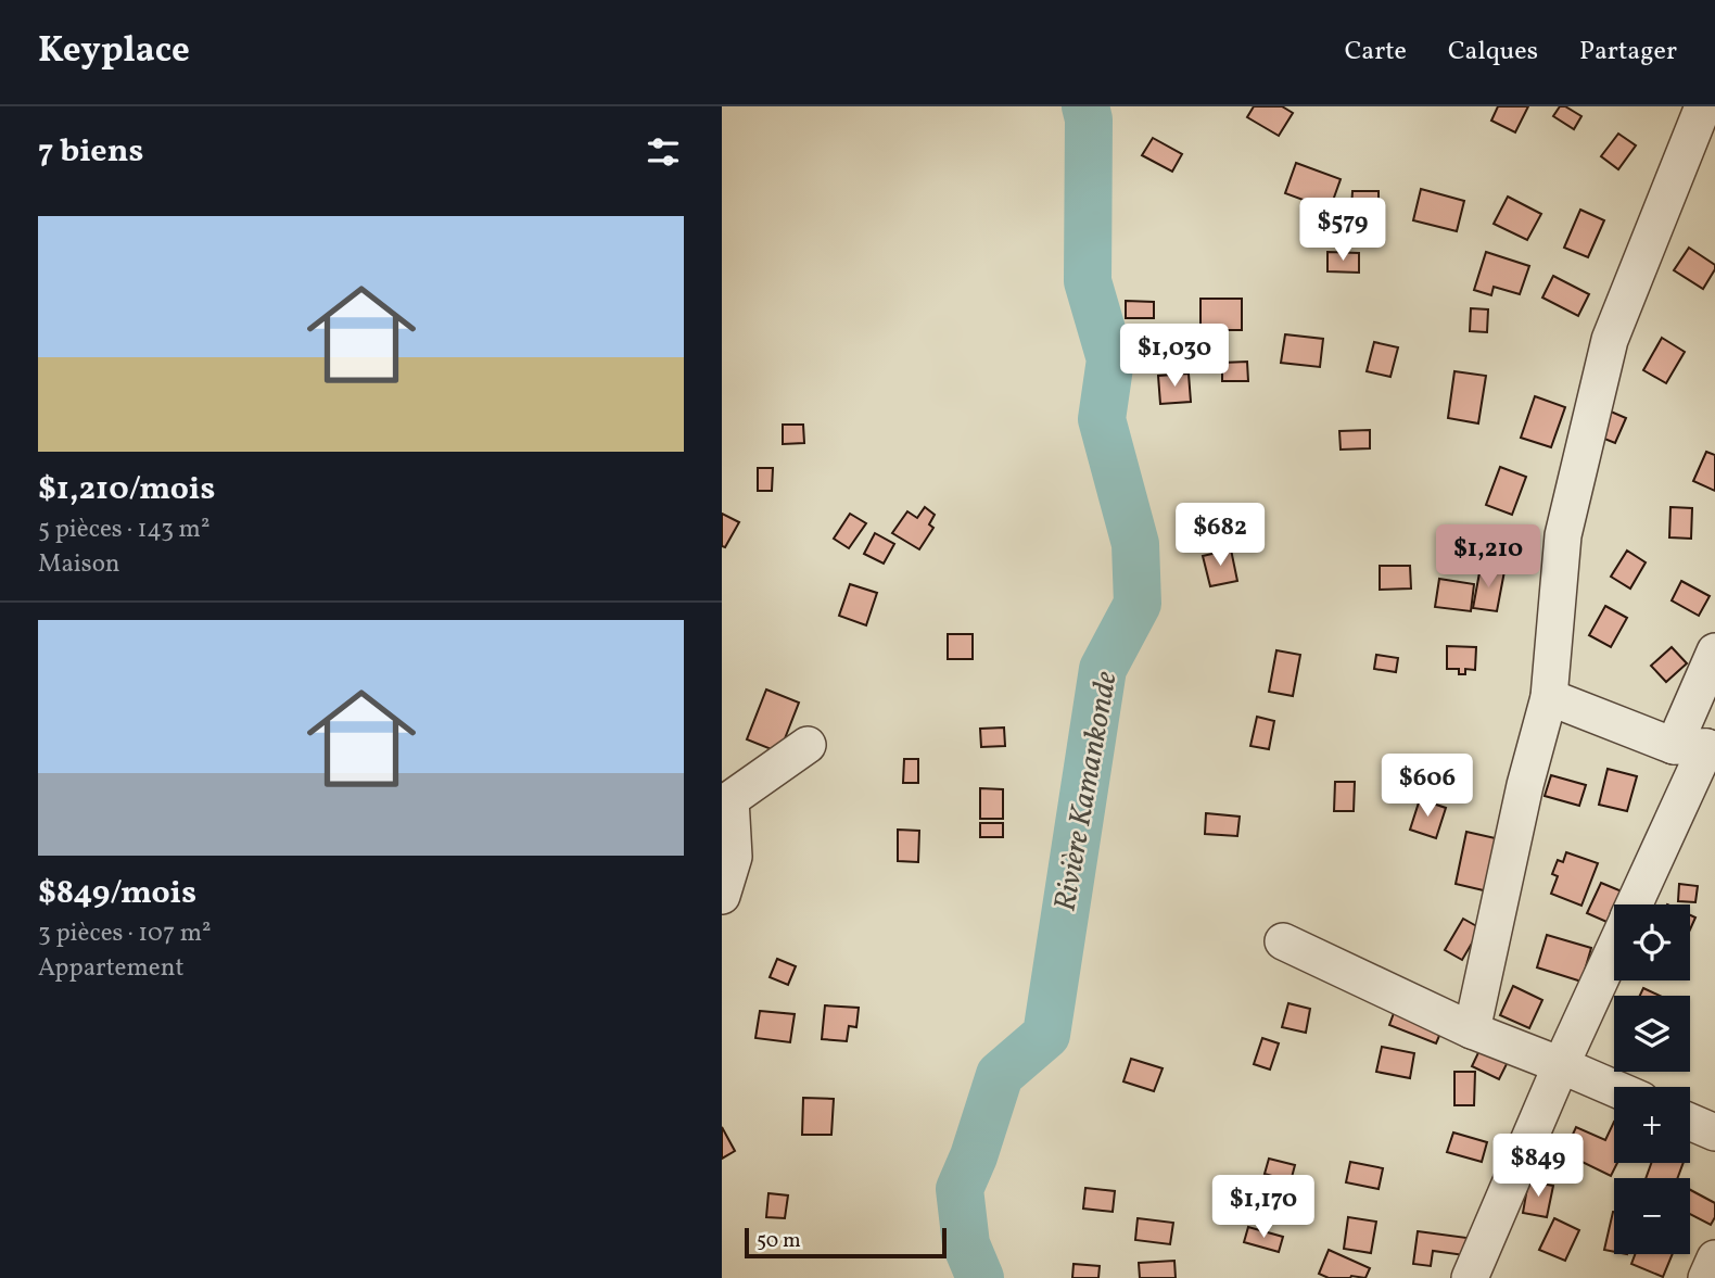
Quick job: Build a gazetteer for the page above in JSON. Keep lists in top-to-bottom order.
{
  "water": ["Rivière Kamankonde"],
  "scale_bar": "50 m",
  "page": {
    "header": "Keyplace",
    "nav": ["Carte", "Calques", "Partager"],
    "heading": "7 biens",
    "list": [
      {
        "name": "$1,210/mois",
        "note": "5 pièces · 143 m² · Maison"
      },
      {
        "name": "$849/mois",
        "note": "3 pièces · 107 m² · Appartement"
      }
    ],
    "price": [
      "$579",
      "$1,030",
      "$682",
      "$1,210",
      "$606",
      "$849",
      "$1,170"
    ],
    "map_buttons": ["+", "−"],
    "scale": "50 m"
  }
}
